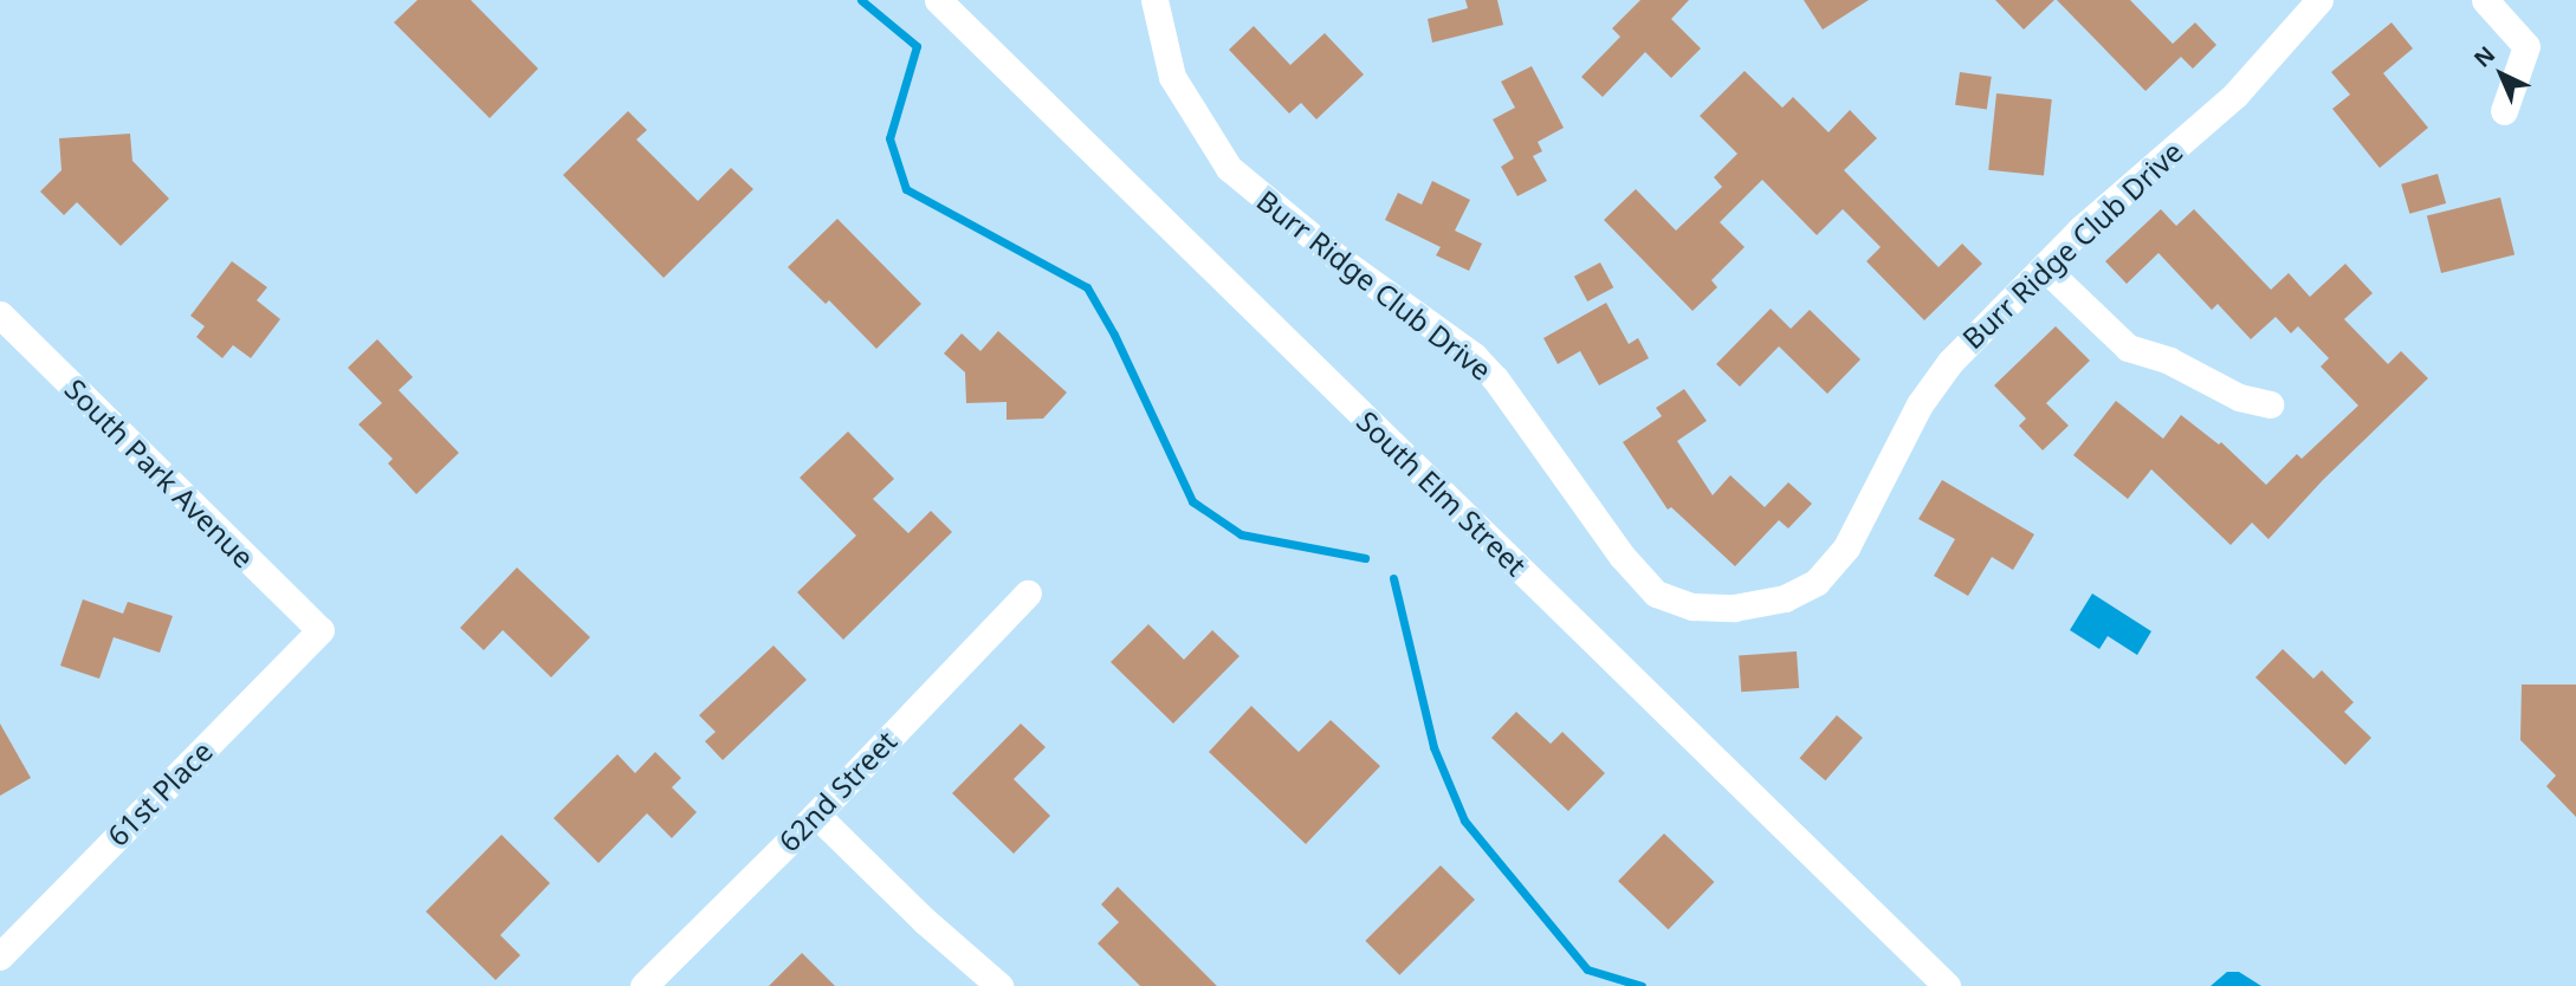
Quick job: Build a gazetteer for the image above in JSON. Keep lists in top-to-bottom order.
{
  "streets": {
    "street": [
      "Burr Ridge Club Drive",
      "South Park Avenue",
      "South Elm Street",
      "62nd Street",
      "61st Place"
    ]
  },
  "crossings": [
    ["South Park Avenue", "61st Place"]
  ],
  "north": "top left"
}
